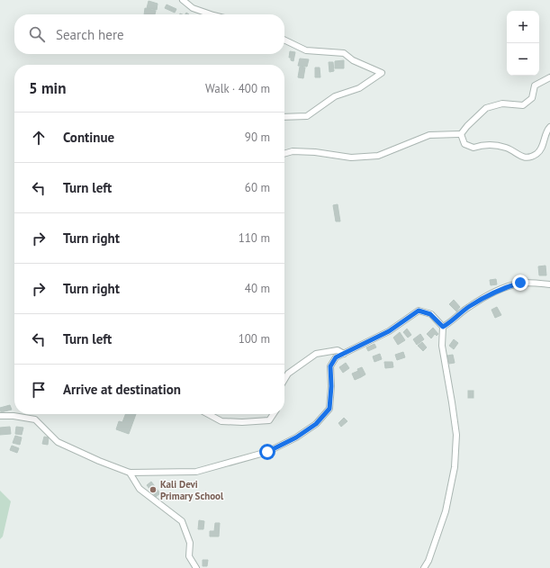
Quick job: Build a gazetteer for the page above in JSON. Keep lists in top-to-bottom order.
{
  "places": ["Kali Devi Primary School"],
  "page": {
    "map_buttons": ["+", "−"],
    "search": "Search here",
    "heading": ["5 min", "Walk · 400 m"],
    "list": [
      ["Continue", "90 m"],
      ["Turn left", "60 m"],
      ["Turn right", "110 m"],
      ["Turn right", "40 m"],
      ["Turn left", "100 m"],
      "Arrive at destination"
    ]
  }
}
